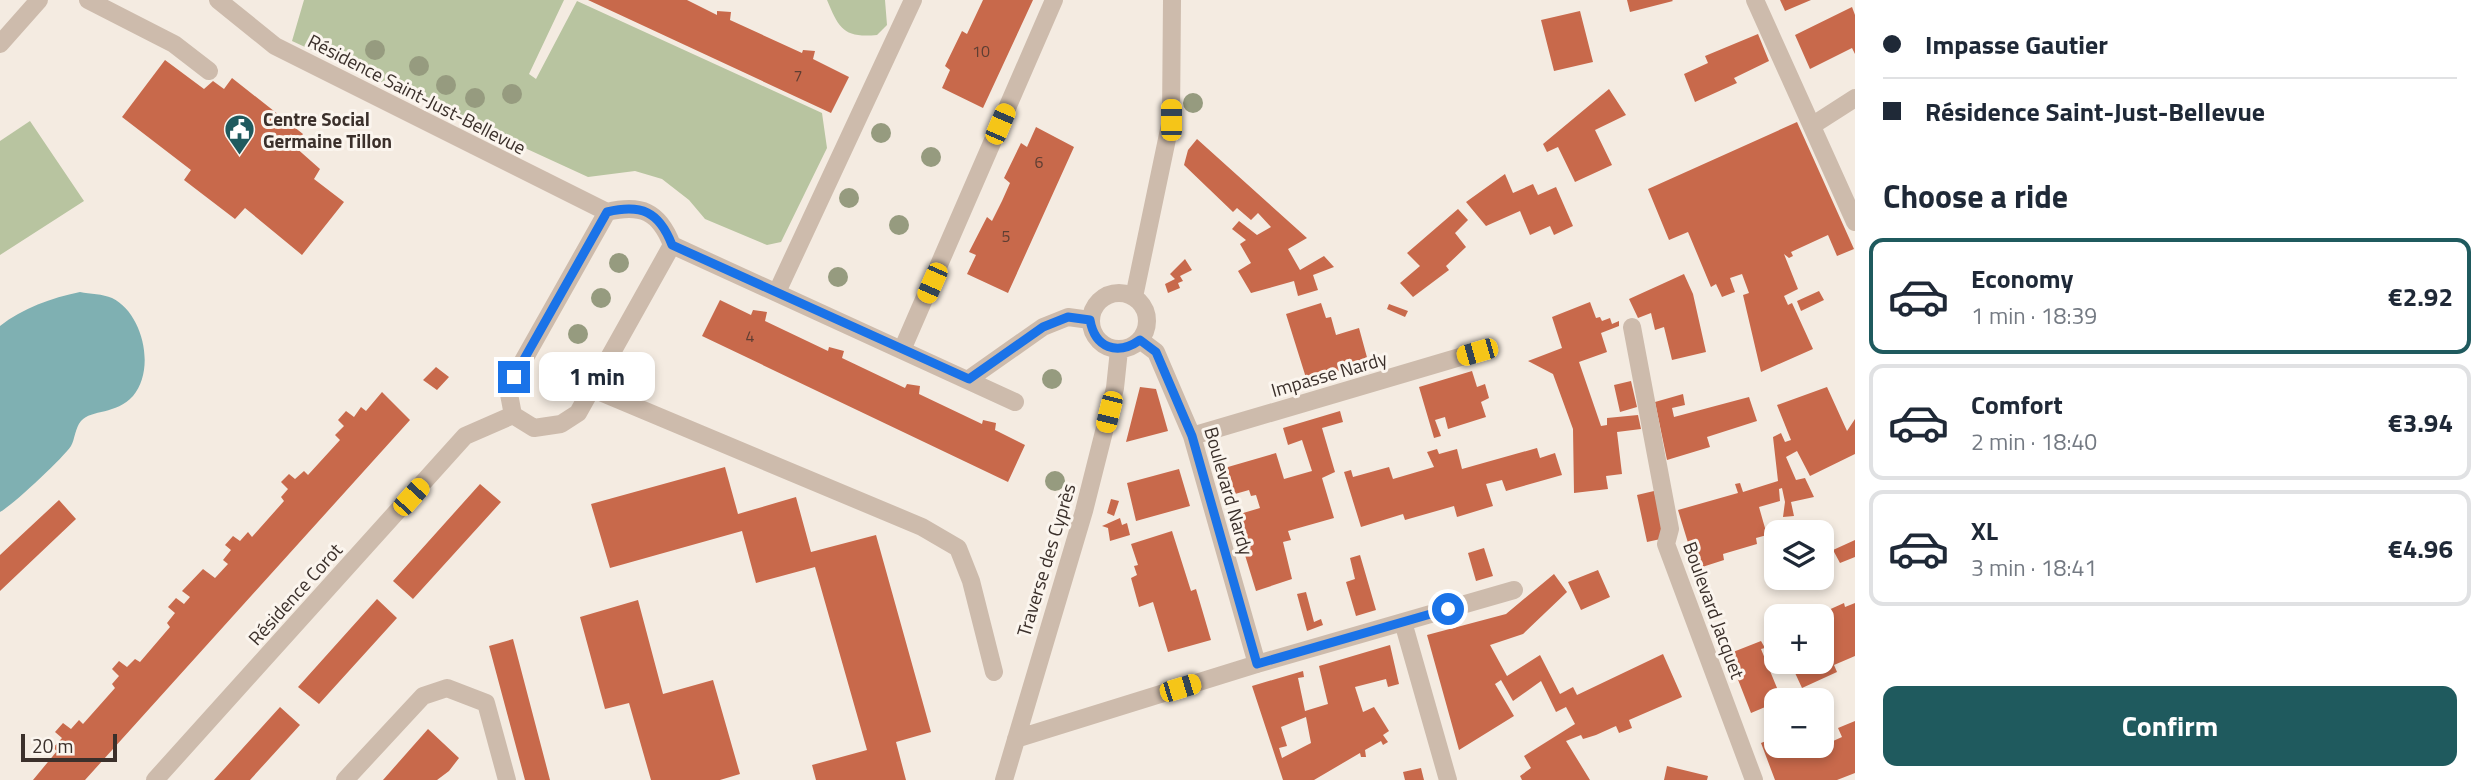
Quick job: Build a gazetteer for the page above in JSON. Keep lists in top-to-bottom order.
{
  "streets": {
    "street": [
      "Résidence Saint-Just-Bellevue",
      "Impasse Nardy",
      "Boulevard Nardy",
      "Traverse des Cyprès",
      "Résidence Corot",
      "Boulevard Jacquet"
    ]
  },
  "crossings": [
    ["Impasse Nardy", "Boulevard Nardy"],
    ["Boulevard Nardy", "Traverse des Cyprès"]
  ],
  "places": {
    "public building": ["Centre Social Germaine Tillon"]
  },
  "house_numbers": [
    "10",
    "7",
    "6",
    "5",
    "4"
  ],
  "scale_bar": "20 m",
  "page": {
    "banner": ["Impasse Gautier", "Résidence Saint-Just-Bellevue"],
    "heading": "Choose a ride",
    "list": [
      {
        "name": "Economy",
        "note": "1 min · 18:39",
        "value": "€2.92"
      },
      {
        "name": "Comfort",
        "note": "2 min · 18:40",
        "value": "€3.94"
      },
      {
        "name": "XL",
        "note": "3 min · 18:41",
        "value": "€4.96"
      }
    ],
    "bubble": "1 min",
    "map_buttons": ["+", "−"],
    "buttons": "Confirm",
    "scale": "20 m"
  }
}
